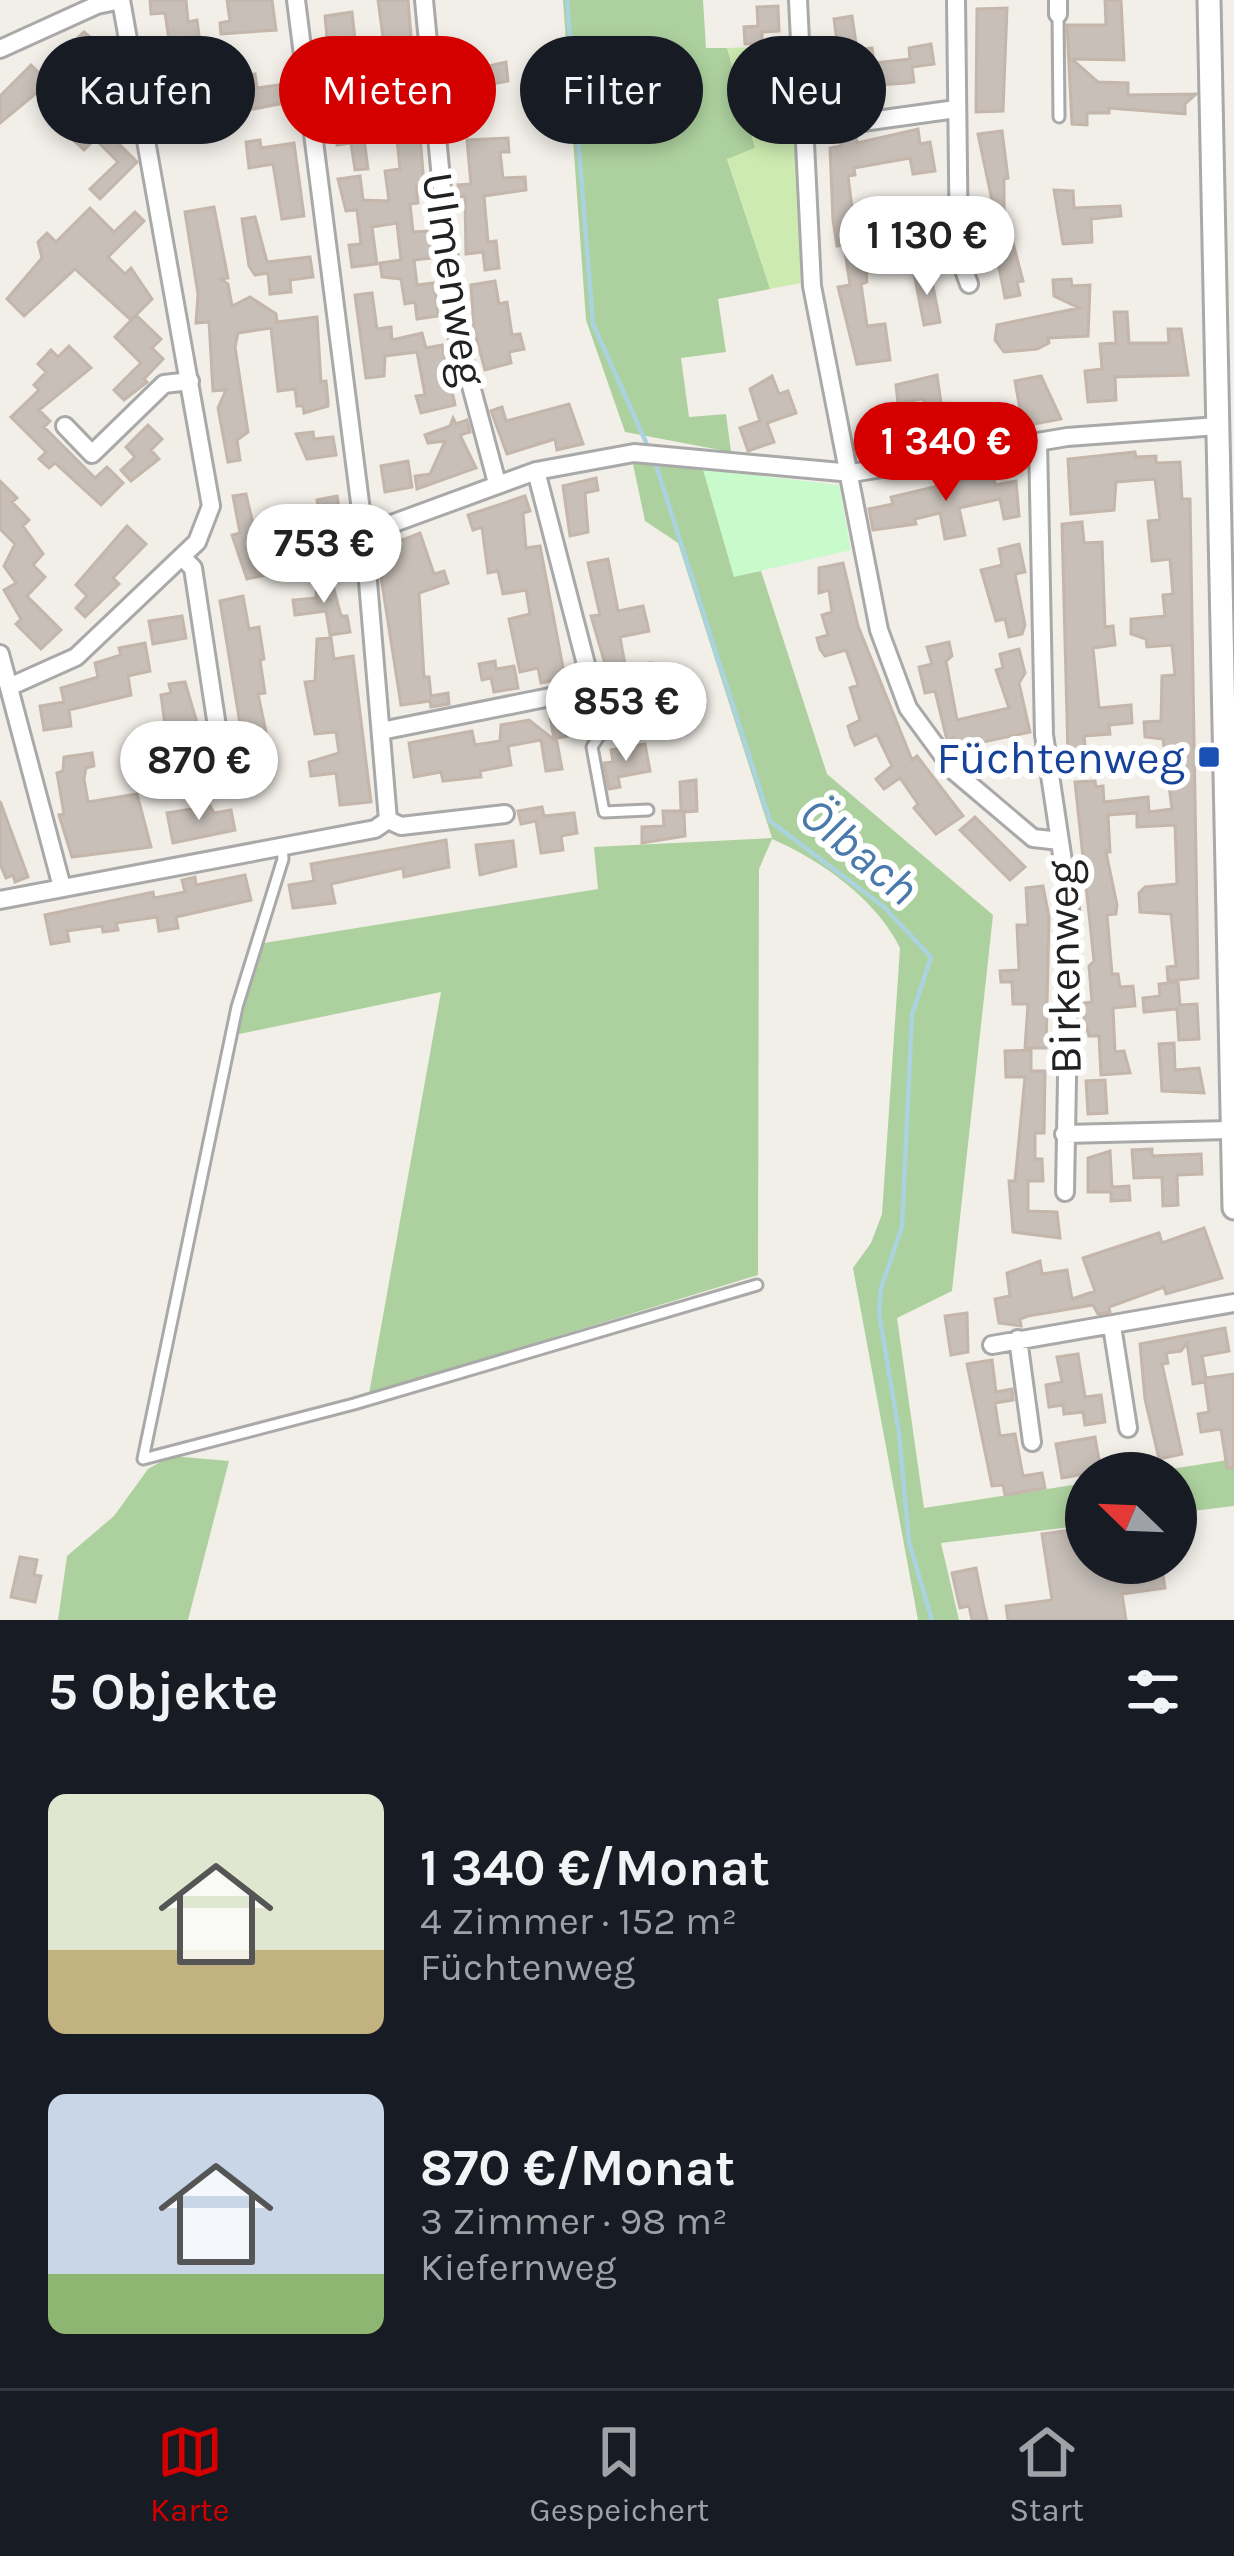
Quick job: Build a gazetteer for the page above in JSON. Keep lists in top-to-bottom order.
{
  "streets": {
    "street": ["Ulmenweg", "Birkenweg"]
  },
  "water": ["Ölbach"],
  "places": {
    "transit": ["Füchtenweg"]
  },
  "north": "top left",
  "page": {
    "chip": [
      "Kaufen",
      "Mieten",
      "Filter",
      "Neu"
    ],
    "price": [
      "1 130 €",
      "1 340 €",
      "753 €",
      "853 €",
      "870 €"
    ],
    "heading": "5 Objekte",
    "list": [
      {
        "name": "1 340 €/Monat",
        "note": "4 Zimmer · 152 m² · Füchtenweg"
      },
      {
        "name": "870 €/Monat",
        "note": "3 Zimmer · 98 m² · Kiefernweg"
      }
    ],
    "tabs": ["Karte", "Gespeichert", "Start"]
  }
}
